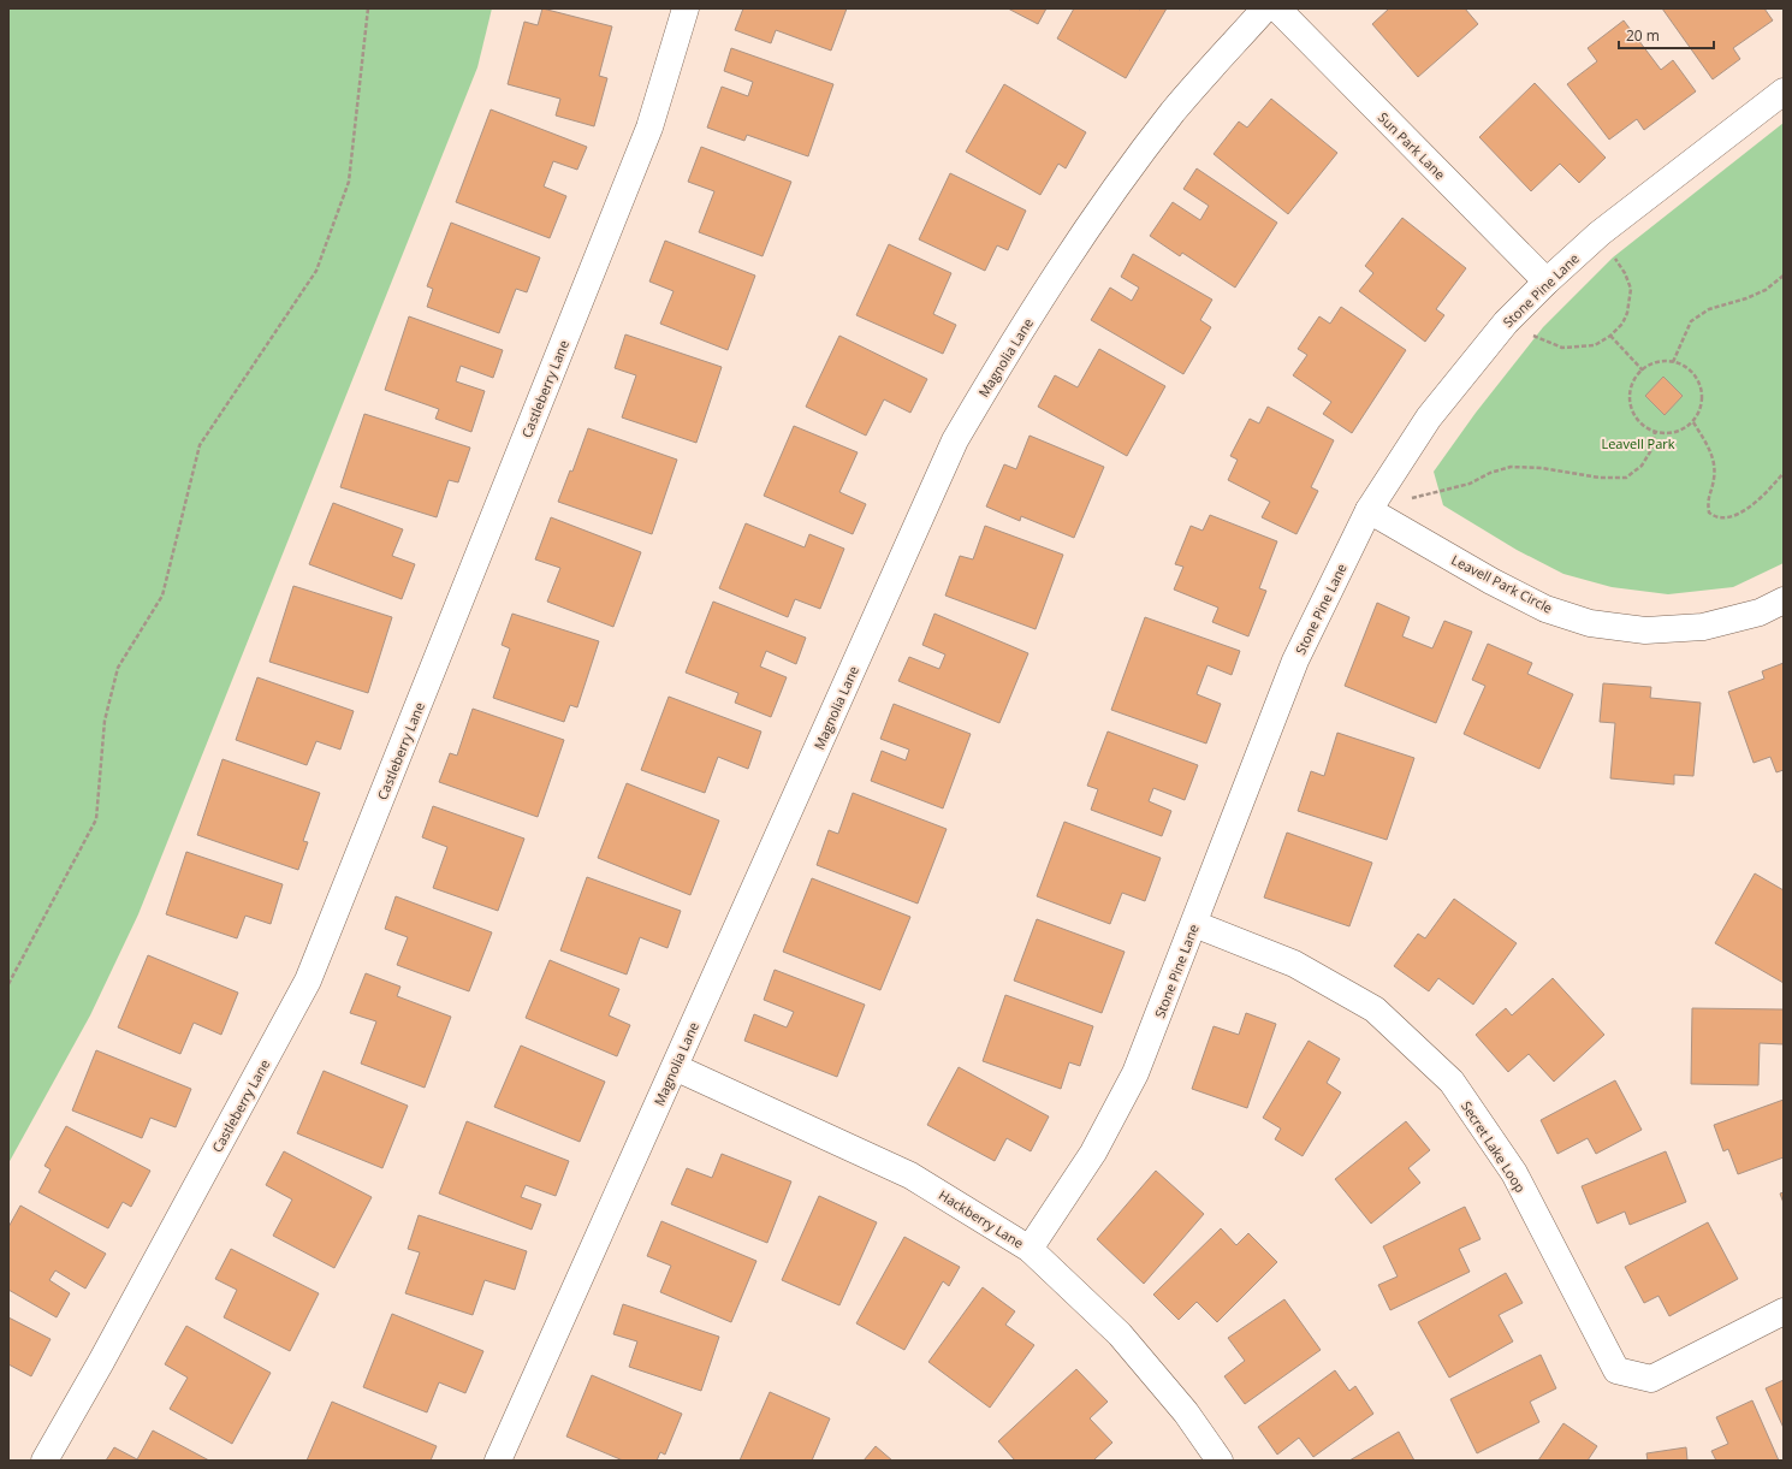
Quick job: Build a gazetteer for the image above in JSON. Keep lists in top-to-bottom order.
{
  "streets": {
    "street": [
      "Sun Park Lane",
      "Stone Pine Lane",
      "Magnolia Lane",
      "Castleberry Lane",
      "Leavell Park Circle",
      "Secret Lake Loop",
      "Hackberry Lane"
    ]
  },
  "crossings": [
    ["Sun Park Lane", "Stone Pine Lane"],
    ["Stone Pine Lane", "Leavell Park Circle"],
    ["Stone Pine Lane", "Secret Lake Loop"],
    ["Stone Pine Lane", "Hackberry Lane"],
    ["Magnolia Lane", "Hackberry Lane"]
  ],
  "parks": ["Leavell Park"],
  "scale_bar": "20 m"
}
